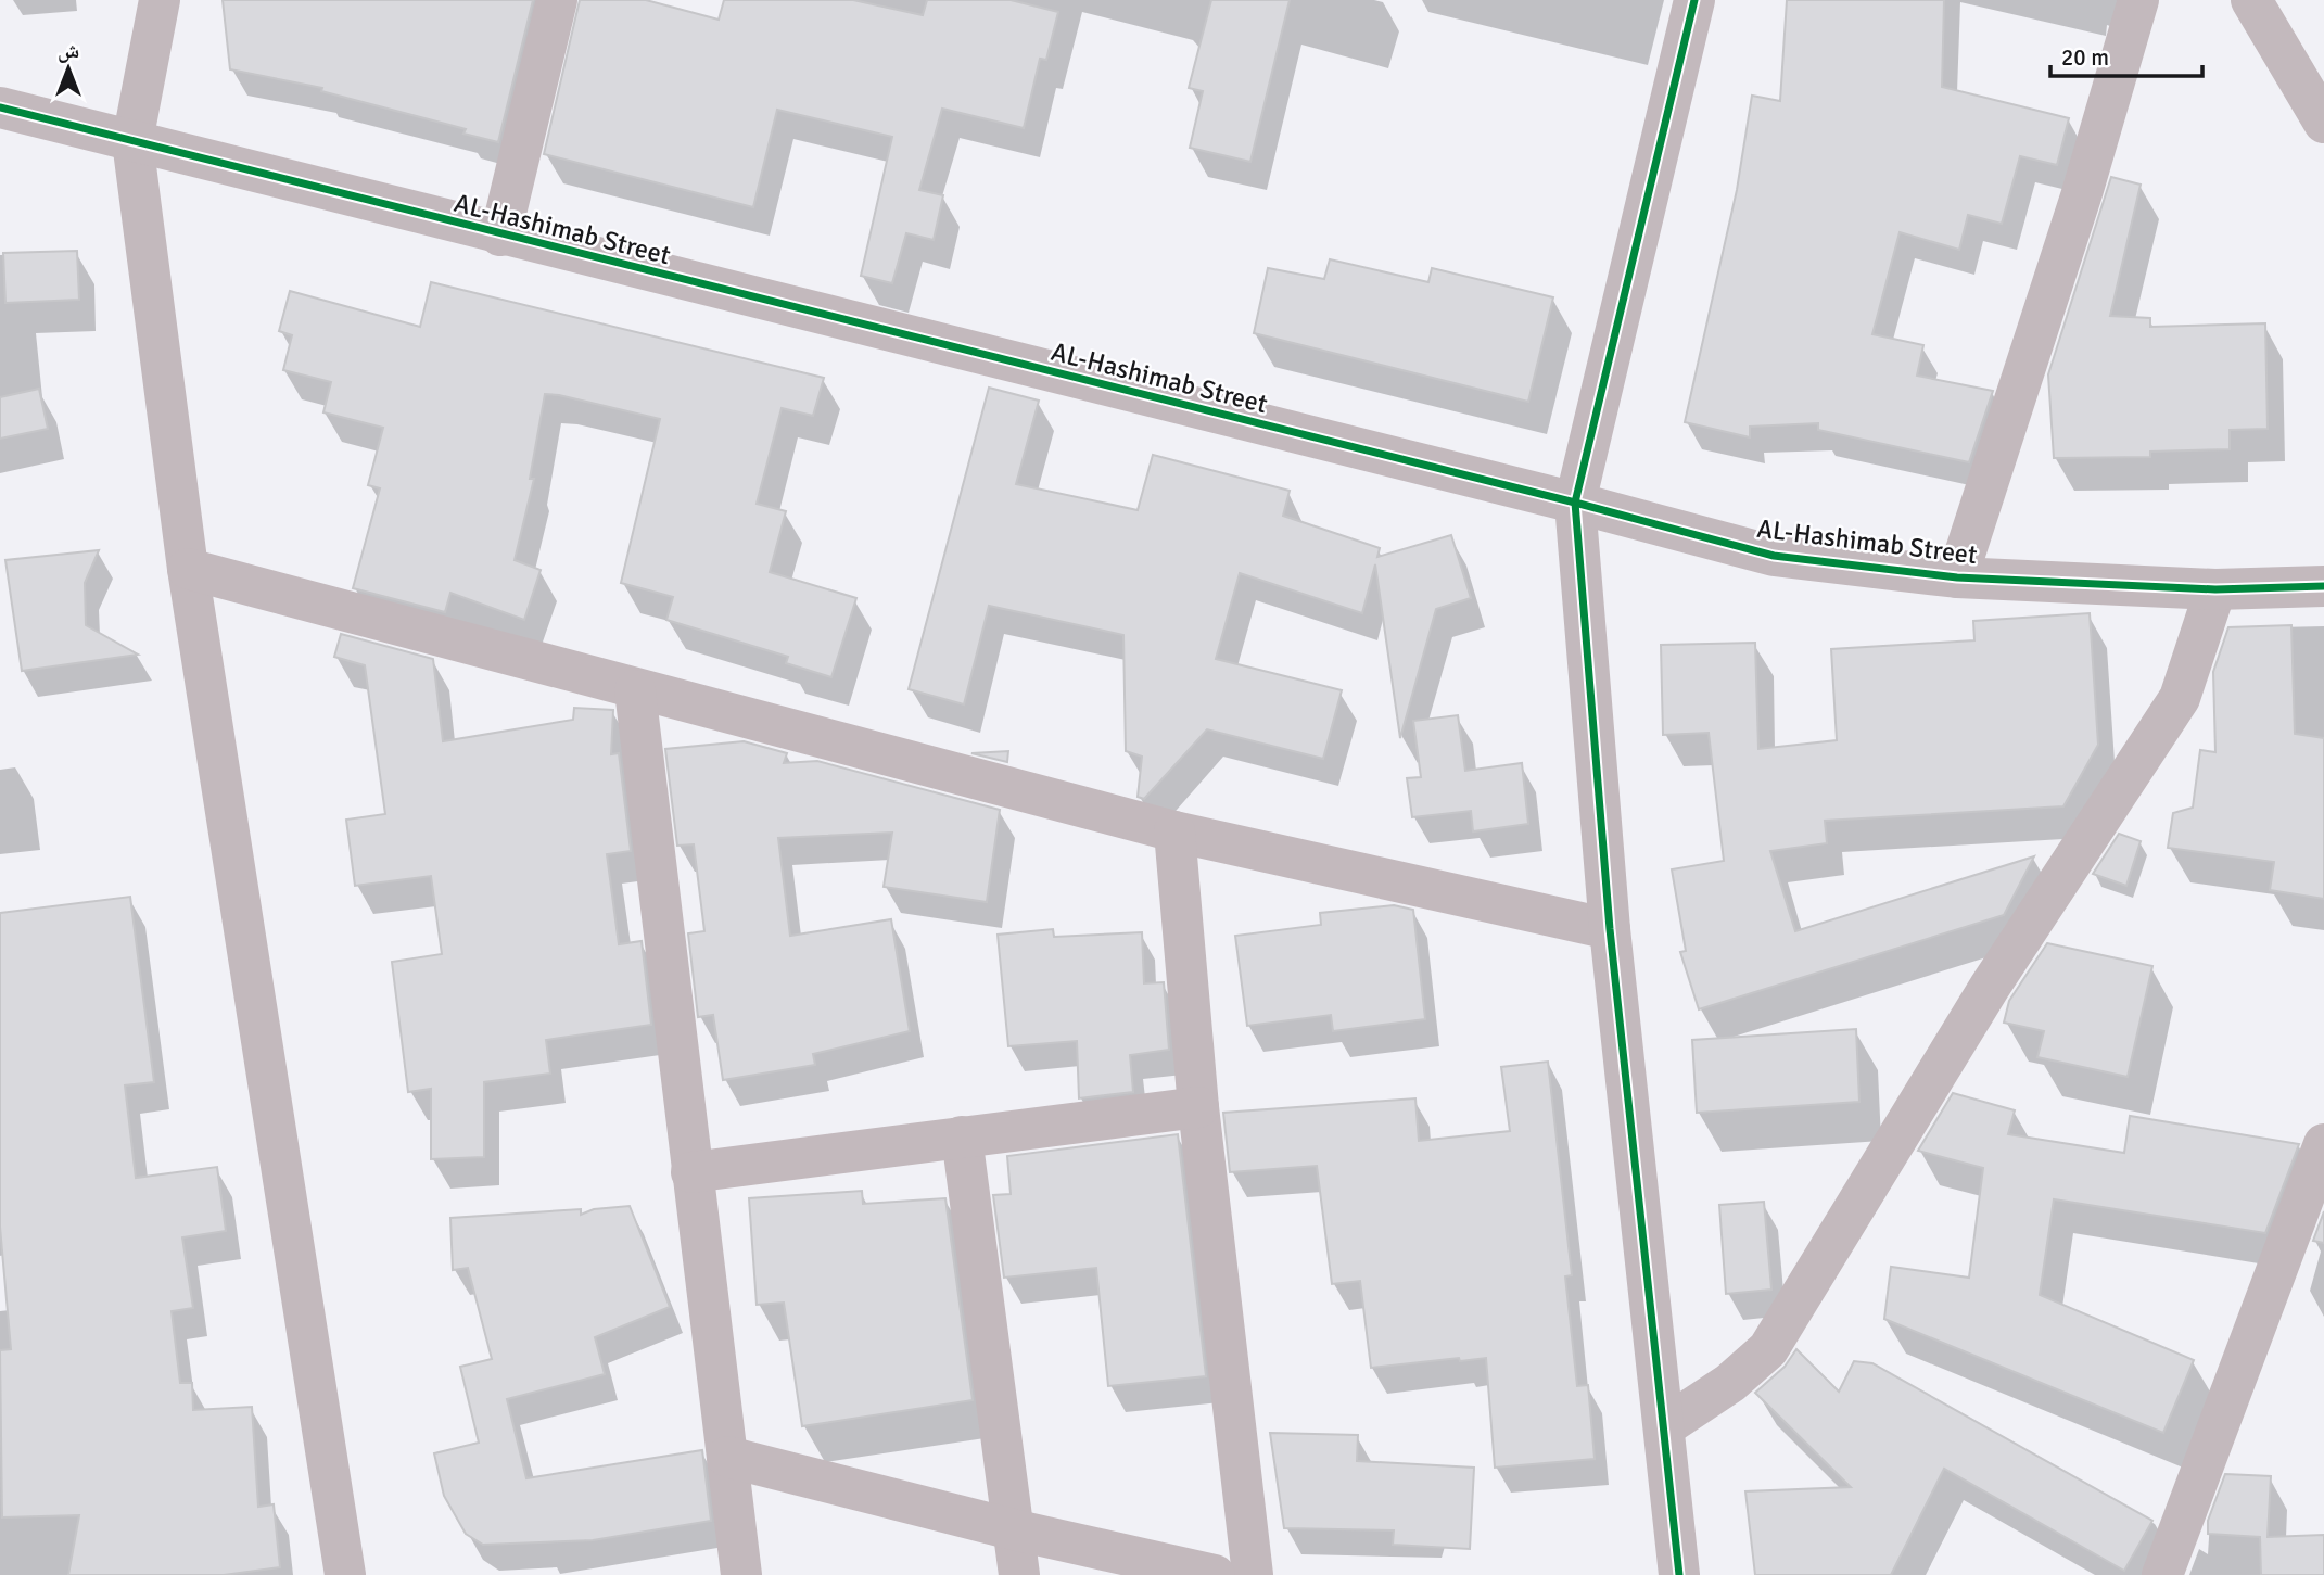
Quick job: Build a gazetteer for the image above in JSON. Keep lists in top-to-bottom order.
{
  "streets": {
    "street": ["AL-Hashimab Street"]
  },
  "scale_bar": "20 m",
  "north": "top"
}
